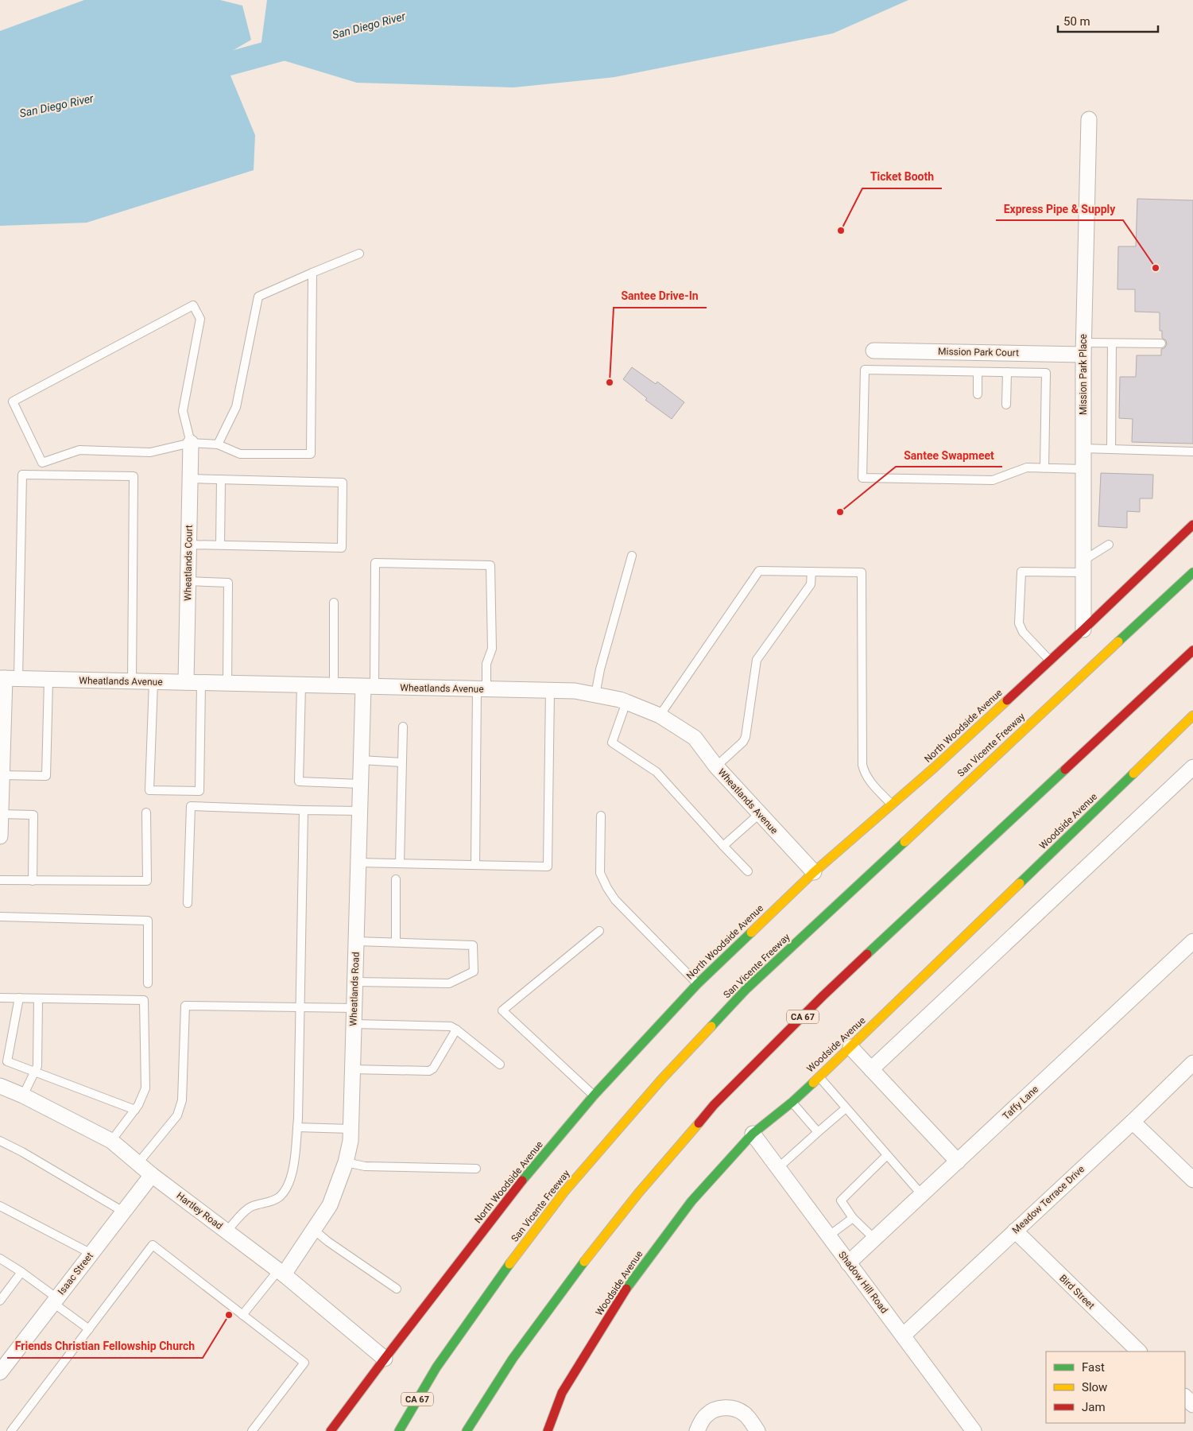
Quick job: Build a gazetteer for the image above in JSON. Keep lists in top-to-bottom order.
{
  "streets": {
    "main road": [
      "North Woodside Avenue",
      "San Vicente Freeway",
      "Woodside Avenue",
      "CA 67"
    ],
    "street": [
      "Mission Park Court",
      "Mission Park Place",
      "Wheatlands Court",
      "Wheatlands Avenue",
      "Wheatlands Road",
      "Taffy Lane",
      "Meadow Terrace Drive",
      "Hartley Road",
      "Isaac Street",
      "Shadow Hill Road",
      "Bird Street"
    ]
  },
  "crossings": [
    ["Mission Park Court", "Mission Park Place"],
    ["Mission Park Place", "North Woodside Avenue"],
    ["Wheatlands Court", "Wheatlands Avenue"],
    ["Wheatlands Avenue", "North Woodside Avenue"],
    ["Wheatlands Avenue", "Wheatlands Road"],
    ["North Woodside Avenue", "Hartley Road"],
    ["Woodside Avenue", "Shadow Hill Road"],
    ["Wheatlands Road", "Hartley Road"],
    ["Taffy Lane", "Shadow Hill Road"],
    ["Meadow Terrace Drive", "Shadow Hill Road"],
    ["Meadow Terrace Drive", "Bird Street"],
    ["Hartley Road", "Isaac Street"]
  ],
  "water": ["San Diego River"],
  "places": [
    "Ticket Booth",
    "Express Pipe & Supply",
    "Santee Drive-In",
    "Santee Swapmeet",
    "Friends Christian Fellowship Church"
  ],
  "legend": ["Fast", "Slow", "Jam"],
  "scale_bar": "50 m"
}
